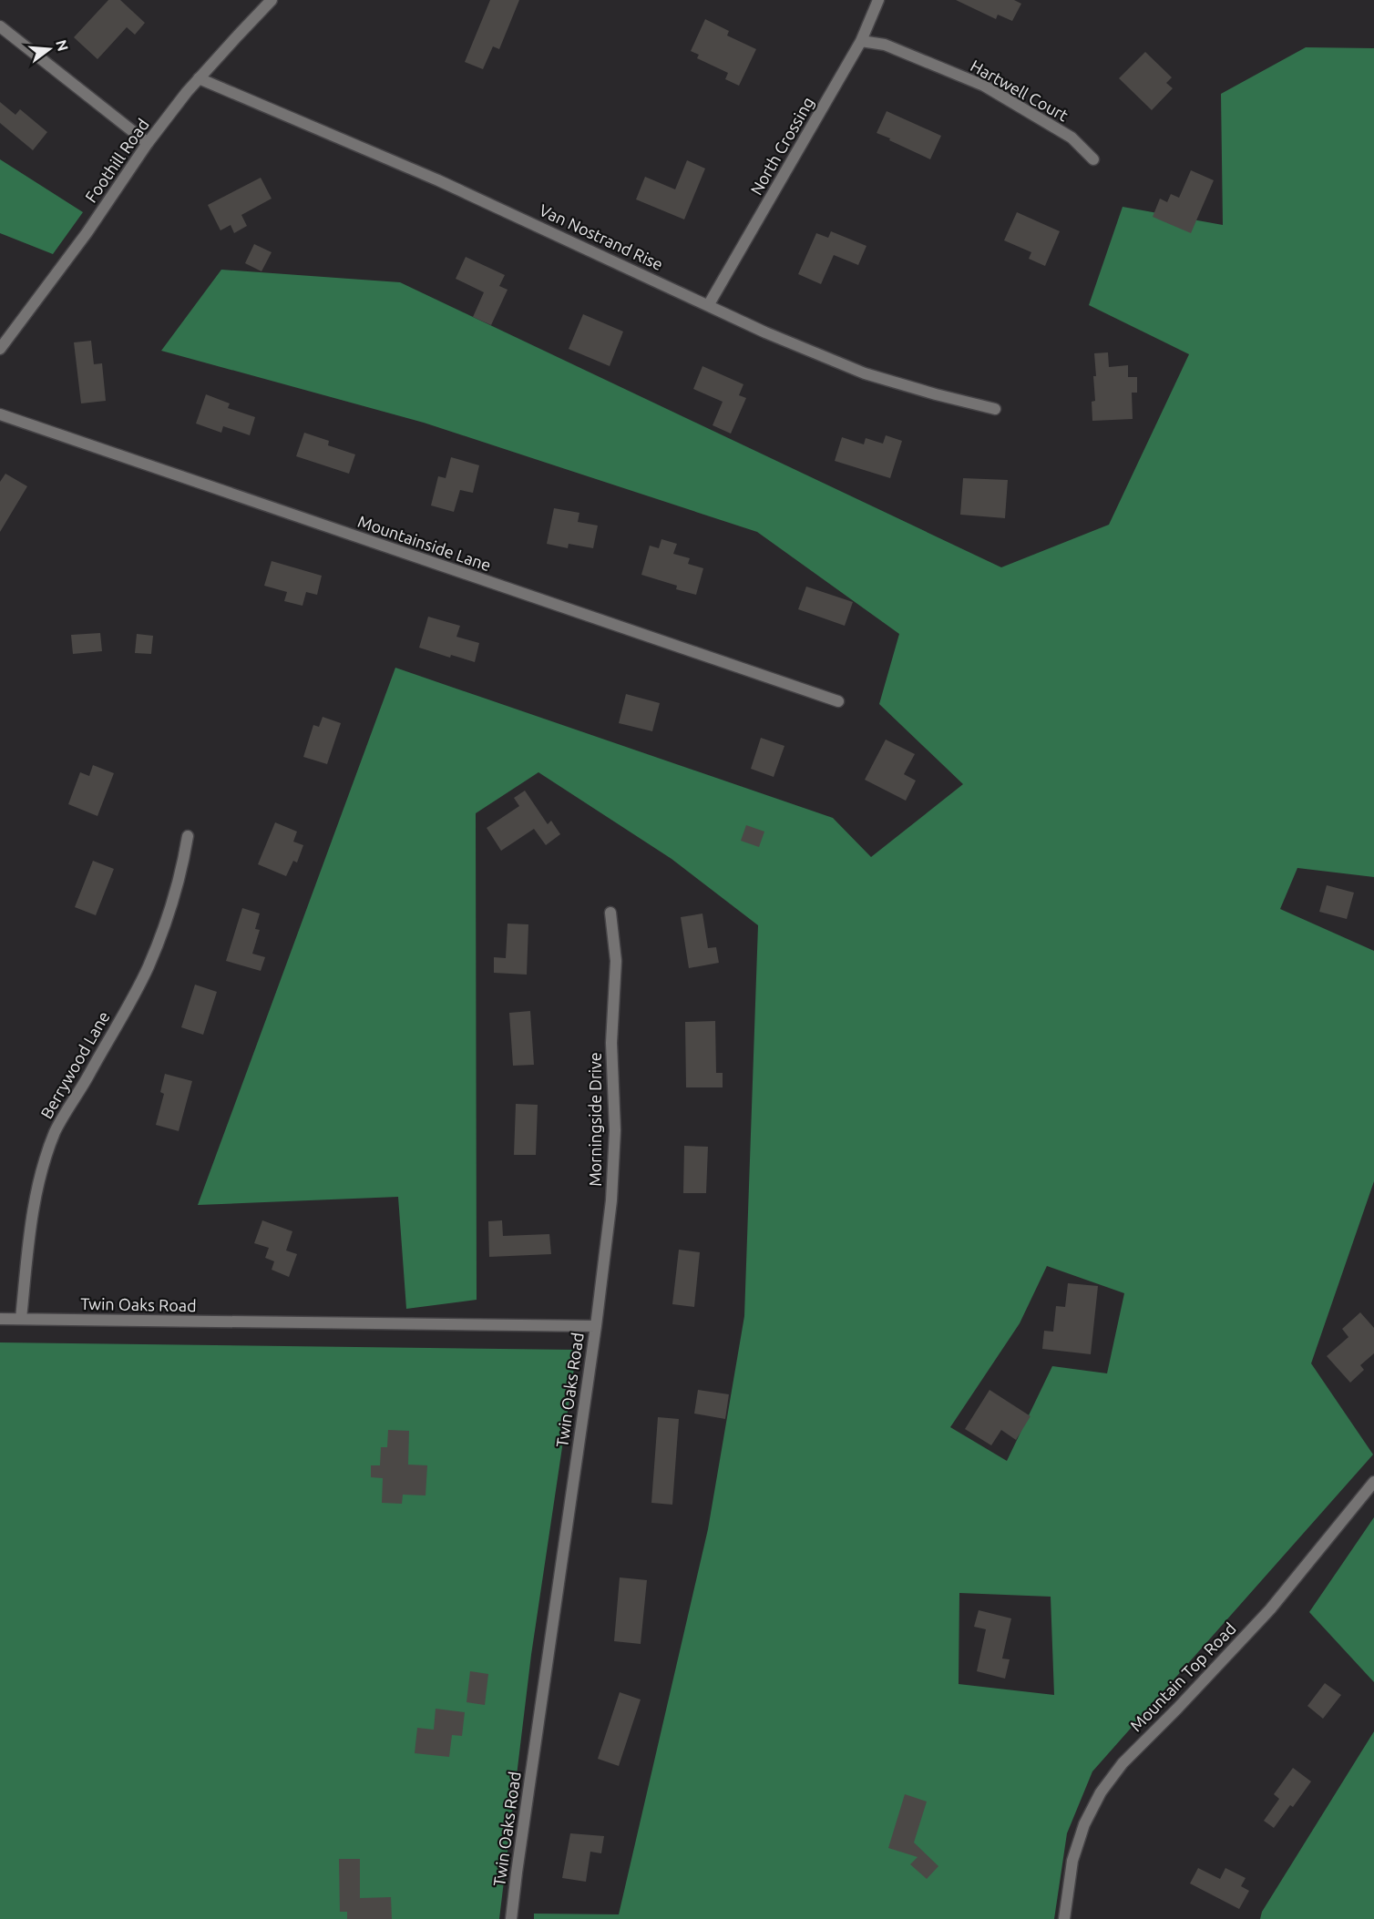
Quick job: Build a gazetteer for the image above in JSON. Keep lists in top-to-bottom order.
{
  "streets": {
    "street": [
      "Hartwell Court",
      "North Crossing",
      "Foothill Road",
      "Van Nostrand Rise",
      "Mountainside Lane",
      "Berrywood Lane",
      "Morningside Drive",
      "Twin Oaks Road",
      "Mountain Top Road"
    ]
  },
  "crossings": [
    ["Hartwell Court", "North Crossing"],
    ["North Crossing", "Van Nostrand Rise"],
    ["Foothill Road", "Van Nostrand Rise"],
    ["Berrywood Lane", "Twin Oaks Road"],
    ["Morningside Drive", "Twin Oaks Road"]
  ],
  "north": "right"
}
